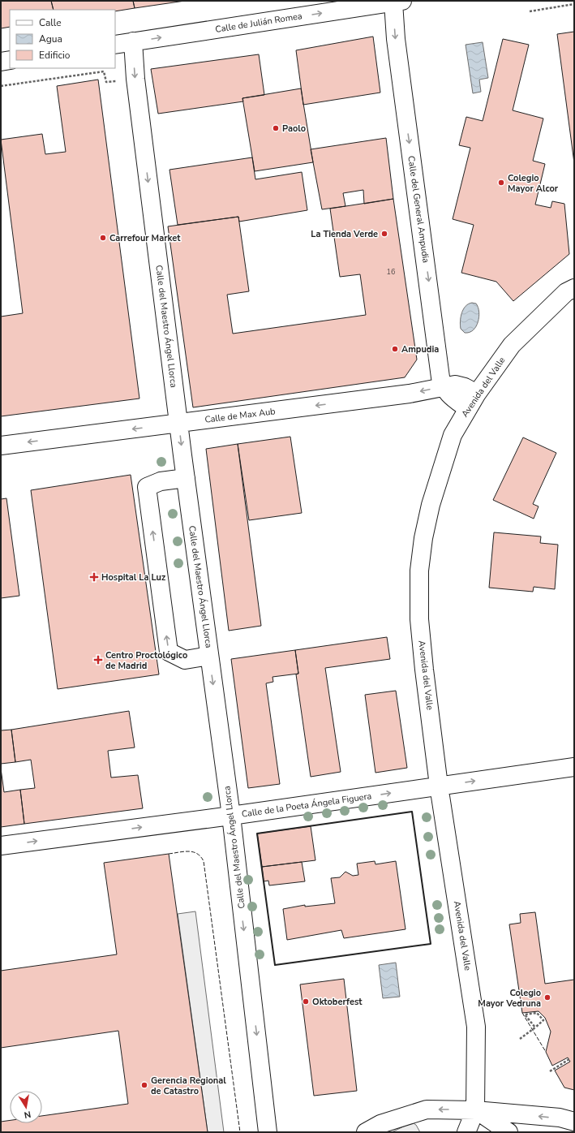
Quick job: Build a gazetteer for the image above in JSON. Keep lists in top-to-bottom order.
{
  "streets": {
    "street": [
      "Calle de Julián Romea",
      "Calle del General Ampudia",
      "Calle del Maestro Ángel Llorca",
      "Avenida del Valle",
      "Calle de Max Aub",
      "Calle de la Poeta Ángela Figuera"
    ]
  },
  "crossings": [
    ["Calle de Julián Romea", "Calle del General Ampudia"],
    ["Calle de Julián Romea", "Calle del Maestro Ángel Llorca"],
    ["Calle del General Ampudia", "Avenida del Valle"],
    ["Calle del General Ampudia", "Calle de Max Aub"],
    ["Calle del Maestro Ángel Llorca", "Calle de Max Aub"],
    ["Calle del Maestro Ángel Llorca", "Calle de la Poeta Ángela Figuera"],
    ["Avenida del Valle", "Calle de Max Aub"],
    ["Avenida del Valle", "Calle de la Poeta Ángela Figuera"]
  ],
  "one_way": [
    "Calle de Julián Romea",
    "Calle del General Ampudia",
    "Calle del Maestro Ángel Llorca",
    "Calle de Max Aub",
    "Calle de la Poeta Ángela Figuera"
  ],
  "places": {
    "other": [
      "Paolo",
      "Colegio Mayor Alcor",
      "La Tienda Verde",
      "Carrefour Market",
      "Ampudia",
      "Colegio Mayor Vedruna",
      "Oktoberfest",
      "Gerencia Regional de Catastro"
    ],
    "health": ["Hospital La Luz", "Centro Proctológico de Madrid"]
  },
  "house_numbers": ["16"],
  "legend": ["Calle", "Agua", "Edificio"],
  "north": "bottom"
}
